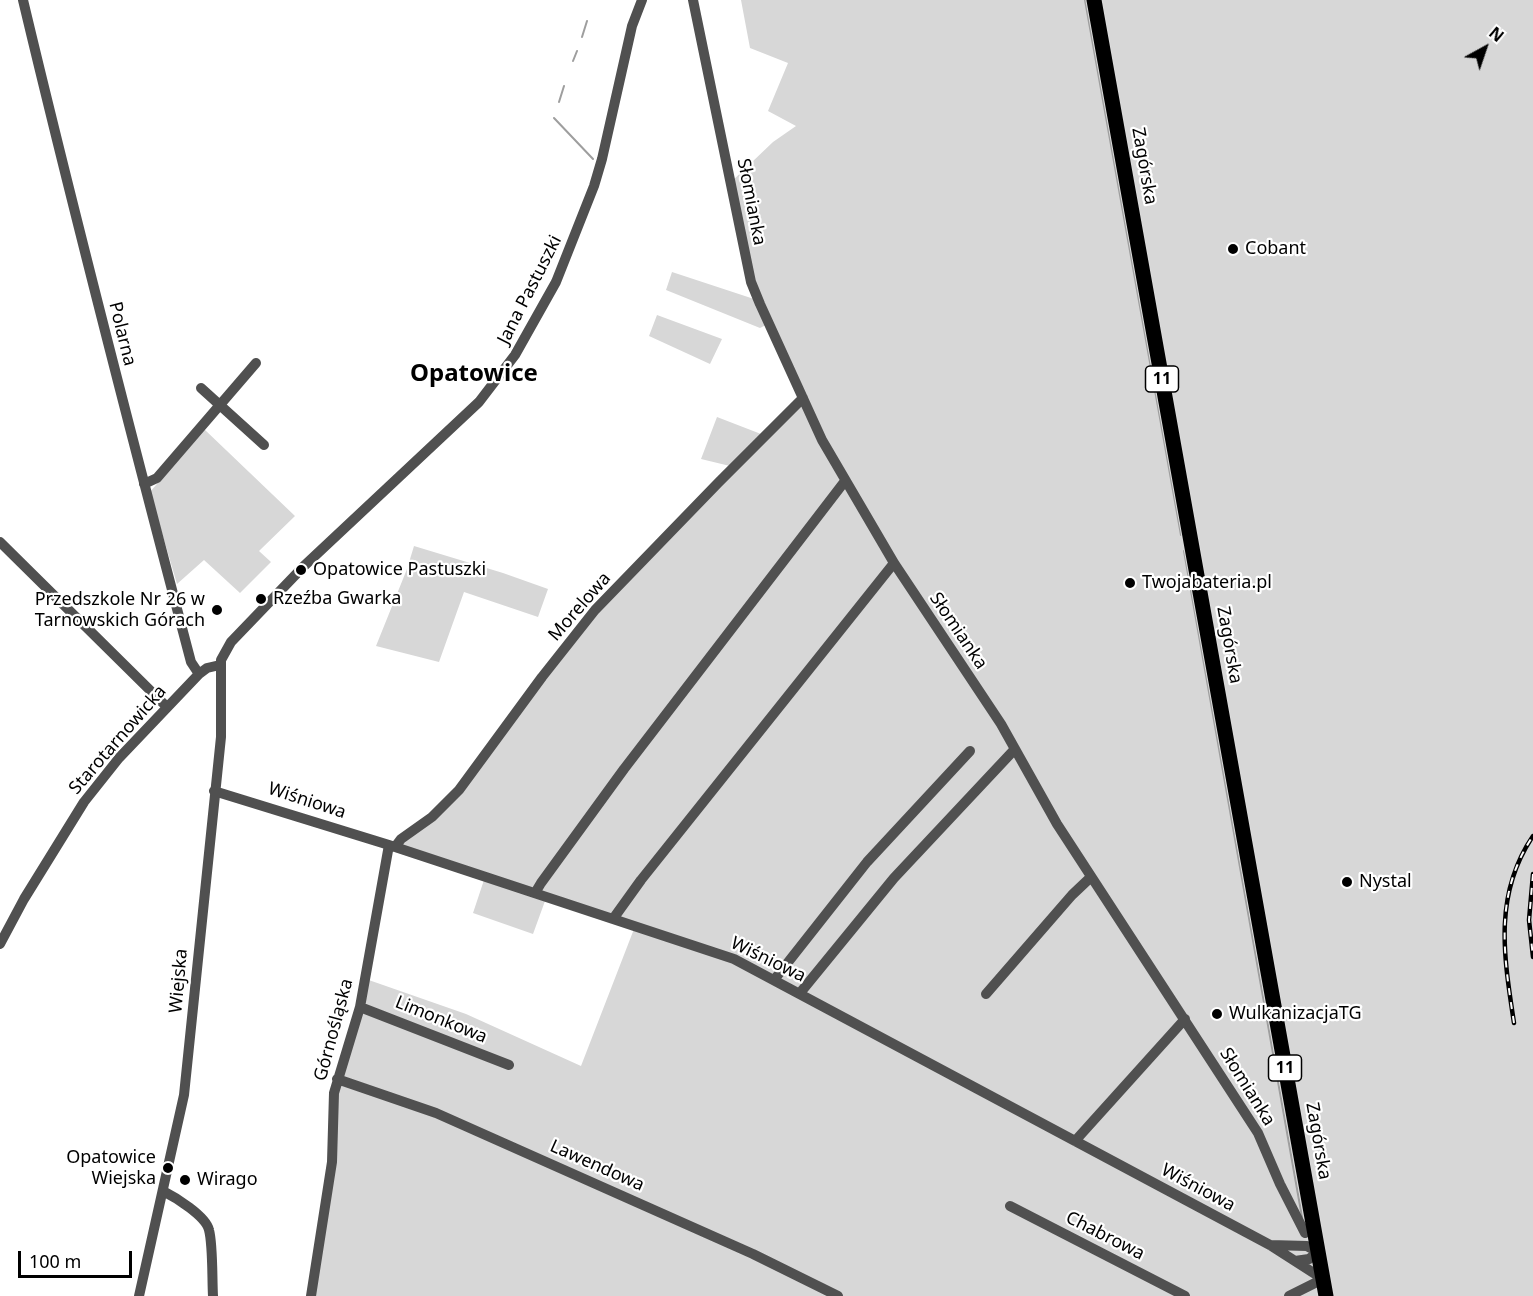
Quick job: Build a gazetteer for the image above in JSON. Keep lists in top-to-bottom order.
{
  "streets": {
    "highway": ["Zagórska", "11"],
    "street": [
      "Słomianka",
      "Jana Pastuszki",
      "Polarna",
      "Morelowa",
      "Starotarnowicka",
      "Wiśniowa",
      "Wiejska",
      "Limonkowa",
      "Górnośląska",
      "Lawendowa",
      "Chabrowa"
    ]
  },
  "crossings": [
    ["Zagórska", "Słomianka"],
    ["Zagórska", "Wiśniowa"],
    ["Słomianka", "Morelowa"],
    ["Jana Pastuszki", "Starotarnowicka"],
    ["Jana Pastuszki", "Wiejska"],
    ["Polarna", "Starotarnowicka"],
    ["Morelowa", "Wiśniowa"],
    ["Morelowa", "Górnośląska"],
    ["Starotarnowicka", "Wiejska"],
    ["Wiśniowa", "Wiejska"],
    ["Wiśniowa", "Górnośląska"],
    ["Limonkowa", "Górnośląska"],
    ["Górnośląska", "Lawendowa"]
  ],
  "districts": ["Opatowice"],
  "places": [
    "Cobant",
    "Opatowice Pastuszki",
    "Twojabateria.pl",
    "Rzeźba Gwarka",
    "Przedszkole Nr 26 w Tarnowskich Górach",
    "Nystal",
    "WulkanizacjaTG",
    "Opatowice Wiejska",
    "Wirago"
  ],
  "scale_bar": "100 m",
  "north": "top right"
}
